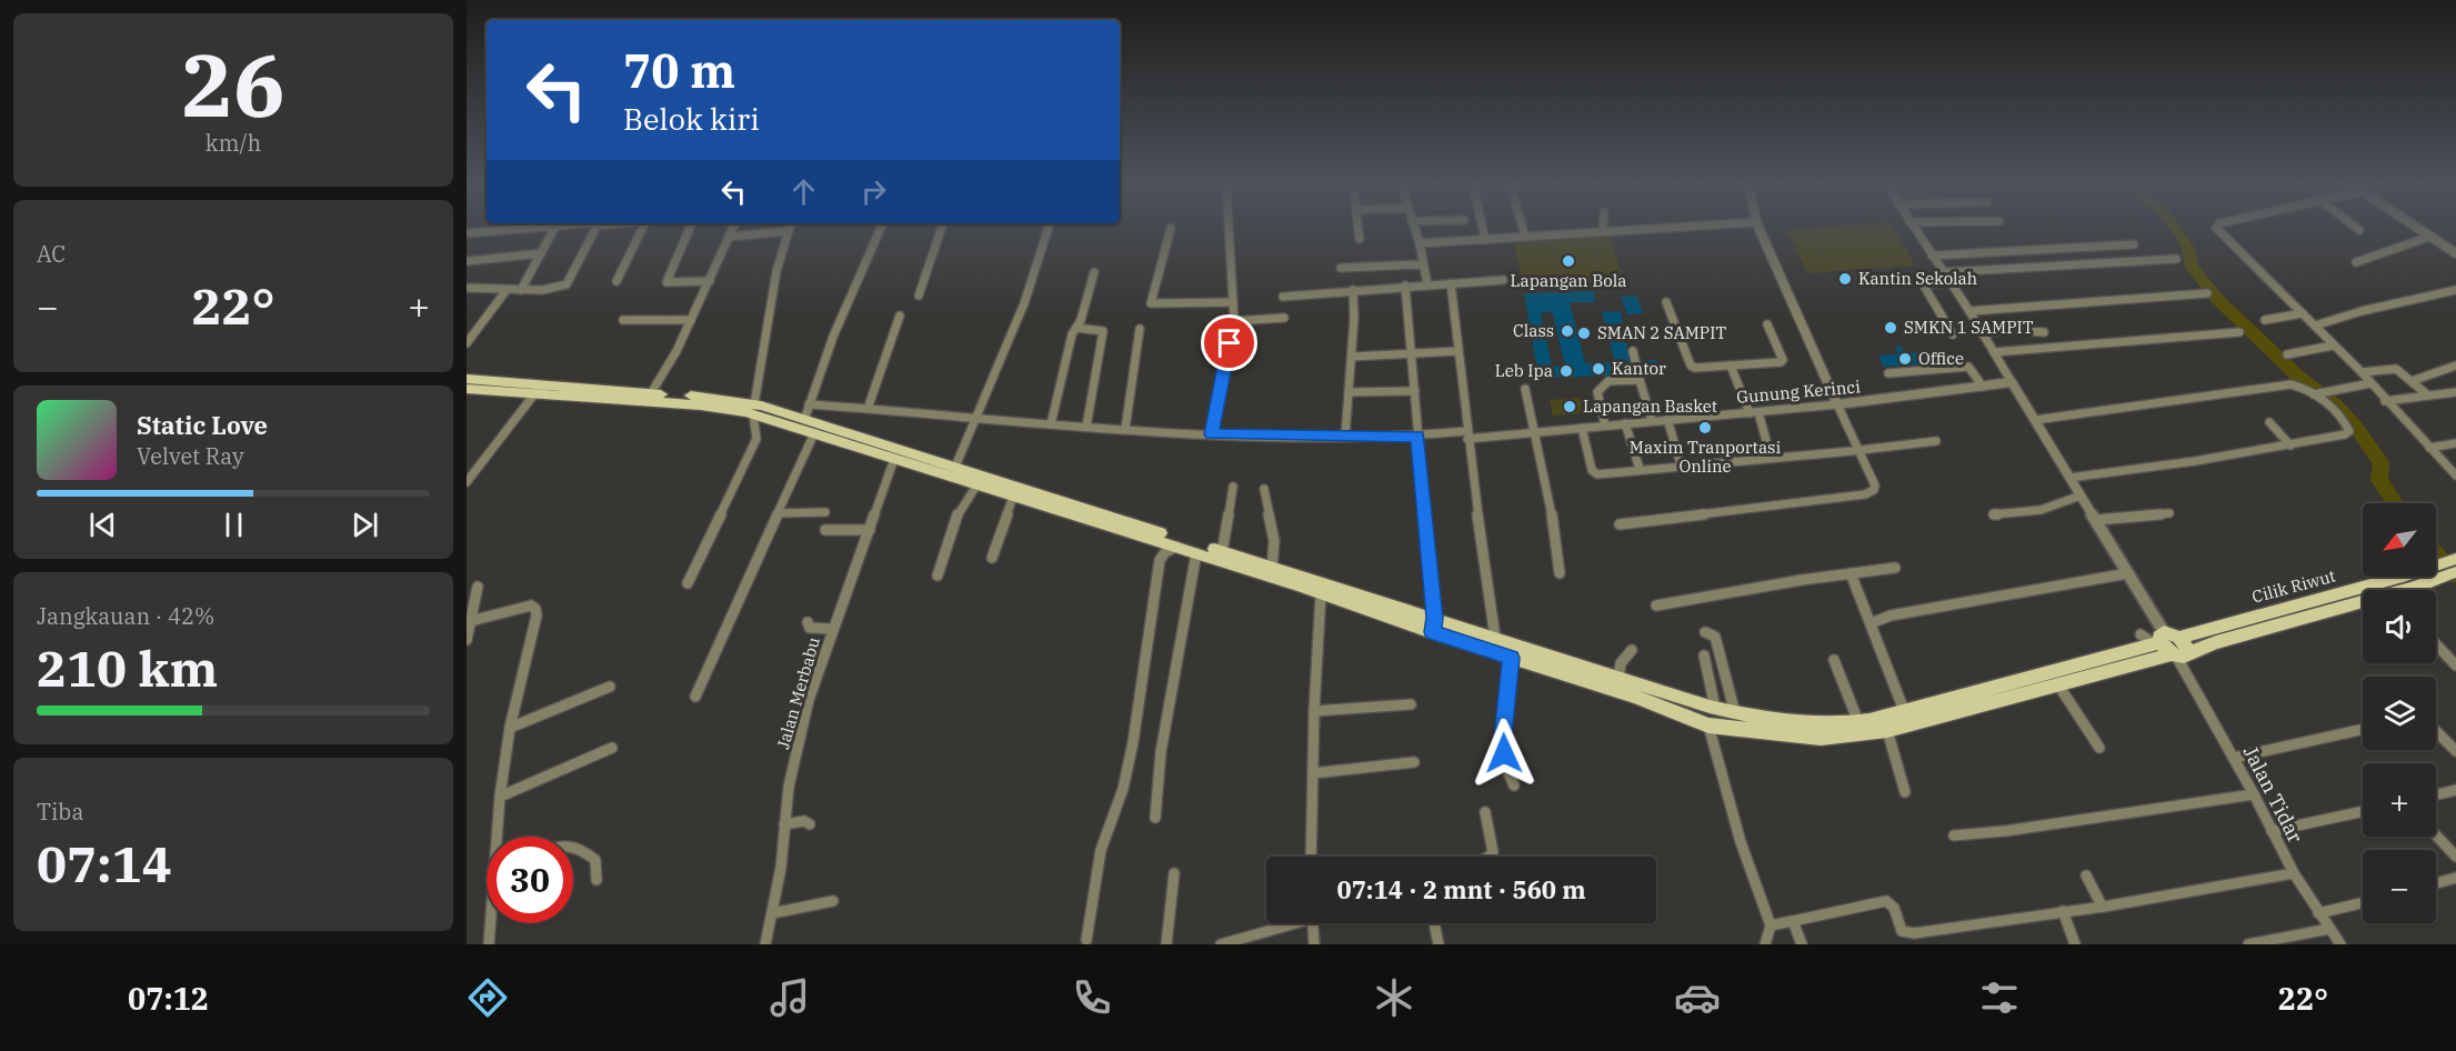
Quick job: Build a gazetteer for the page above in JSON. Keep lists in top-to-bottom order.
{
  "streets": {
    "main road": ["Cilik Riwut"],
    "street": ["Gunung Kerinci", "Jalan Merbabu", "Jalan Tidar"]
  },
  "crossings": [
    ["Cilik Riwut", "Jalan Tidar"]
  ],
  "places": [
    "Lapangan Bola",
    "Kantin Sekolah",
    "SMKN 1 SAMPIT",
    "Class",
    "SMAN 2 SAMPIT",
    "Office",
    "Kantor",
    "Leb Ipa",
    "Lapangan Basket",
    "Maxim Tranportasi Online"
  ],
  "north": "bottom left",
  "page": {
    "tile": [
      ["26", "km/h"],
      "AC",
      ["Jangkauan · 42%", "210 km"],
      ["Tiba", "07:14"]
    ],
    "turn": ["70 m", "Belok kiri"],
    "heat": ["−", "22°", "+"],
    "song": ["Static Love", "Velvet Ray"],
    "map_buttons": ["+", "−"],
    "limit": "30",
    "trip": "07:14 · 2 mnt · 560 m",
    "tabs": ["07:12", "22°"]
  }
}
